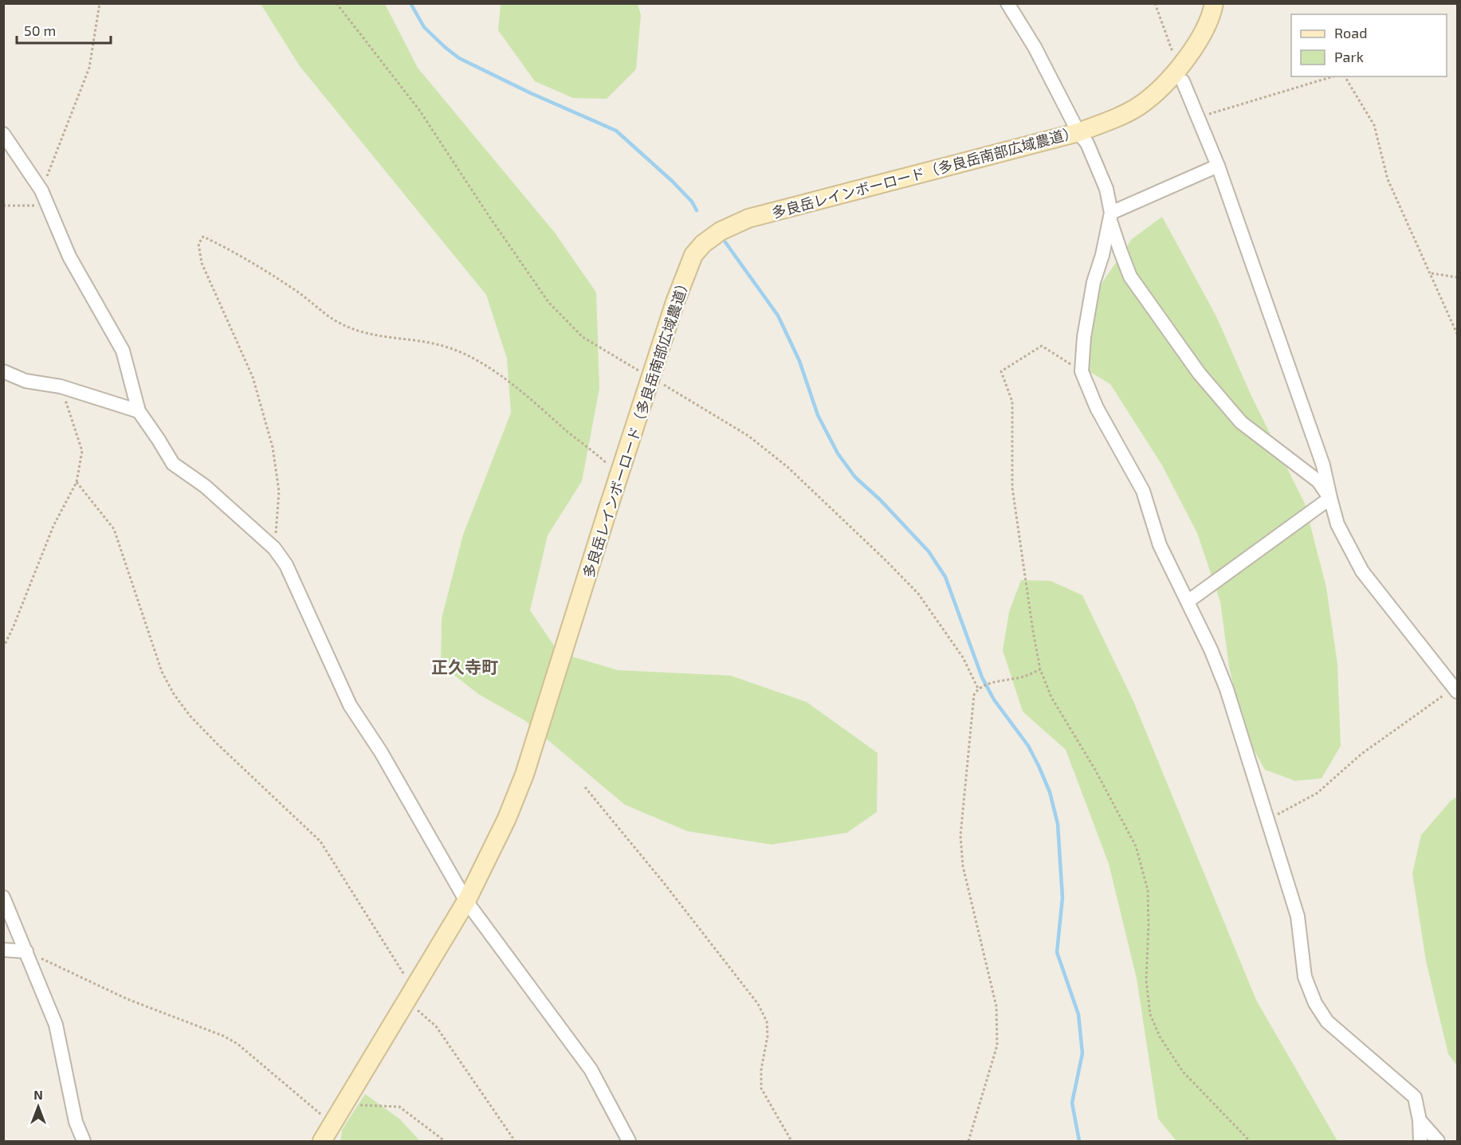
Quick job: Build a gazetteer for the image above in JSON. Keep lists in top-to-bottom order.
{
  "streets": {
    "street": ["多良岳レインボーロード（多良岳南部広域農道）"]
  },
  "districts": ["正久寺町"],
  "legend": ["Road", "Park"],
  "scale_bar": "50 m",
  "north": "top"
}
